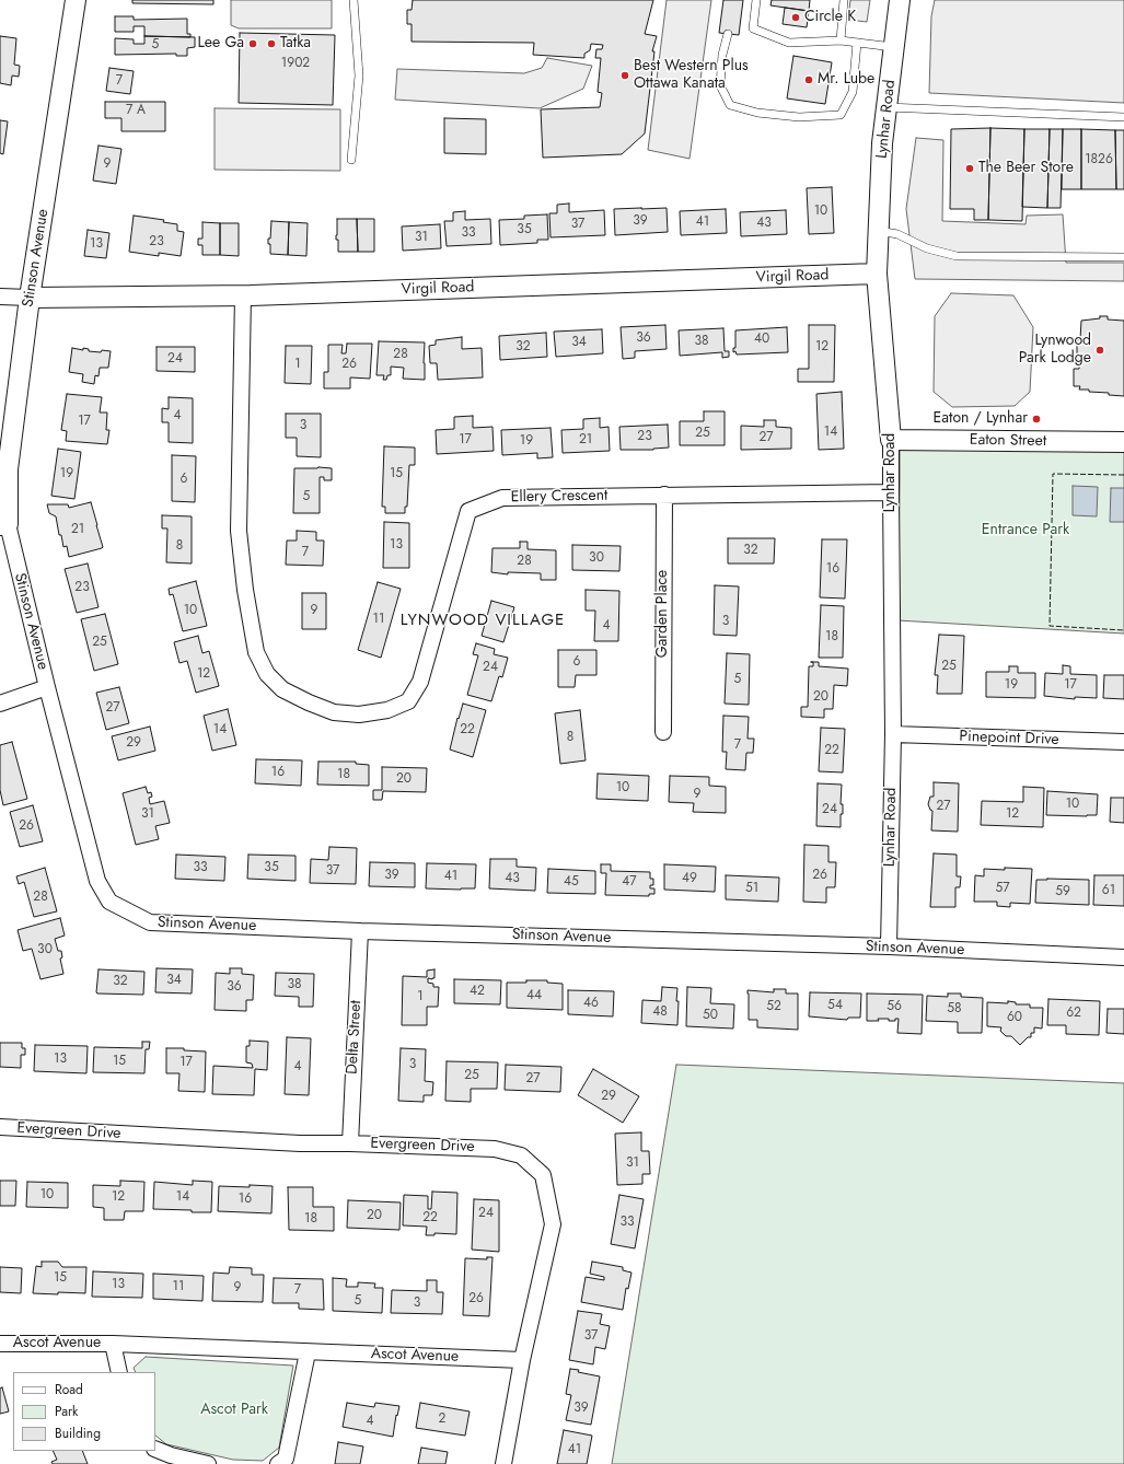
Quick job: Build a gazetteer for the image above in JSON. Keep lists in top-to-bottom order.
{
  "streets": {
    "street": [
      "Lynhar Road",
      "Stinson Avenue",
      "Virgil Road",
      "Eaton Street",
      "Ellery Crescent",
      "Garden Place",
      "Pinepoint Drive",
      "Delta Street",
      "Evergreen Drive",
      "Ascot Avenue"
    ]
  },
  "crossings": [
    ["Lynhar Road", "Stinson Avenue"],
    ["Lynhar Road", "Virgil Road"],
    ["Lynhar Road", "Eaton Street"],
    ["Lynhar Road", "Ellery Crescent"],
    ["Lynhar Road", "Pinepoint Drive"],
    ["Stinson Avenue", "Virgil Road"],
    ["Stinson Avenue", "Delta Street"],
    ["Virgil Road", "Ellery Crescent"],
    ["Ellery Crescent", "Garden Place"],
    ["Delta Street", "Evergreen Drive"],
    ["Evergreen Drive", "Ascot Avenue"]
  ],
  "districts": ["LYNWOOD VILLAGE"],
  "parks": ["Entrance Park", "Ascot Park"],
  "places": [
    "Circle K",
    "Lee Ga",
    "Tatka",
    "Best Western Plus Ottawa Kanata",
    "Mr. Lube",
    "The Beer Store",
    "Lynwood Park Lodge",
    "Eaton / Lynhar"
  ],
  "house_numbers": [
    "5",
    "1902",
    "7",
    "7 A",
    "1826",
    "9",
    "10",
    "39",
    "41",
    "43",
    "37",
    "35",
    "33",
    "31",
    "23",
    "13",
    "36",
    "40",
    "38",
    "34",
    "32",
    "12",
    "28",
    "24",
    "1",
    "26",
    "4",
    "17",
    "3",
    "14",
    "25",
    "23",
    "27",
    "17",
    "21",
    "19",
    "19",
    "15",
    "6",
    "5",
    "21",
    "13",
    "8",
    "32",
    "7",
    "30",
    "28",
    "16",
    "23",
    "10",
    "9",
    "11",
    "3",
    "4",
    "18",
    "25",
    "6",
    "25",
    "24",
    "12",
    "5",
    "19",
    "17",
    "20",
    "27",
    "14",
    "22",
    "8",
    "29",
    "7",
    "22",
    "16",
    "18",
    "20",
    "10",
    "9",
    "10",
    "27",
    "24",
    "31",
    "12",
    "26",
    "33",
    "35",
    "37",
    "39",
    "26",
    "41",
    "43",
    "49",
    "45",
    "47",
    "51",
    "57",
    "61",
    "59",
    "28",
    "30",
    "34",
    "32",
    "38",
    "36",
    "42",
    "44",
    "1",
    "46",
    "54",
    "52",
    "56",
    "58",
    "48",
    "62",
    "50",
    "60",
    "13",
    "15",
    "17",
    "3",
    "4",
    "25",
    "27",
    "29",
    "31",
    "10",
    "12",
    "14",
    "16",
    "24",
    "20",
    "22",
    "18",
    "33",
    "15",
    "13",
    "11",
    "9",
    "7",
    "26",
    "5",
    "3",
    "37",
    "39",
    "2",
    "4",
    "41"
  ],
  "legend": ["Road", "Park", "Building"]
}
